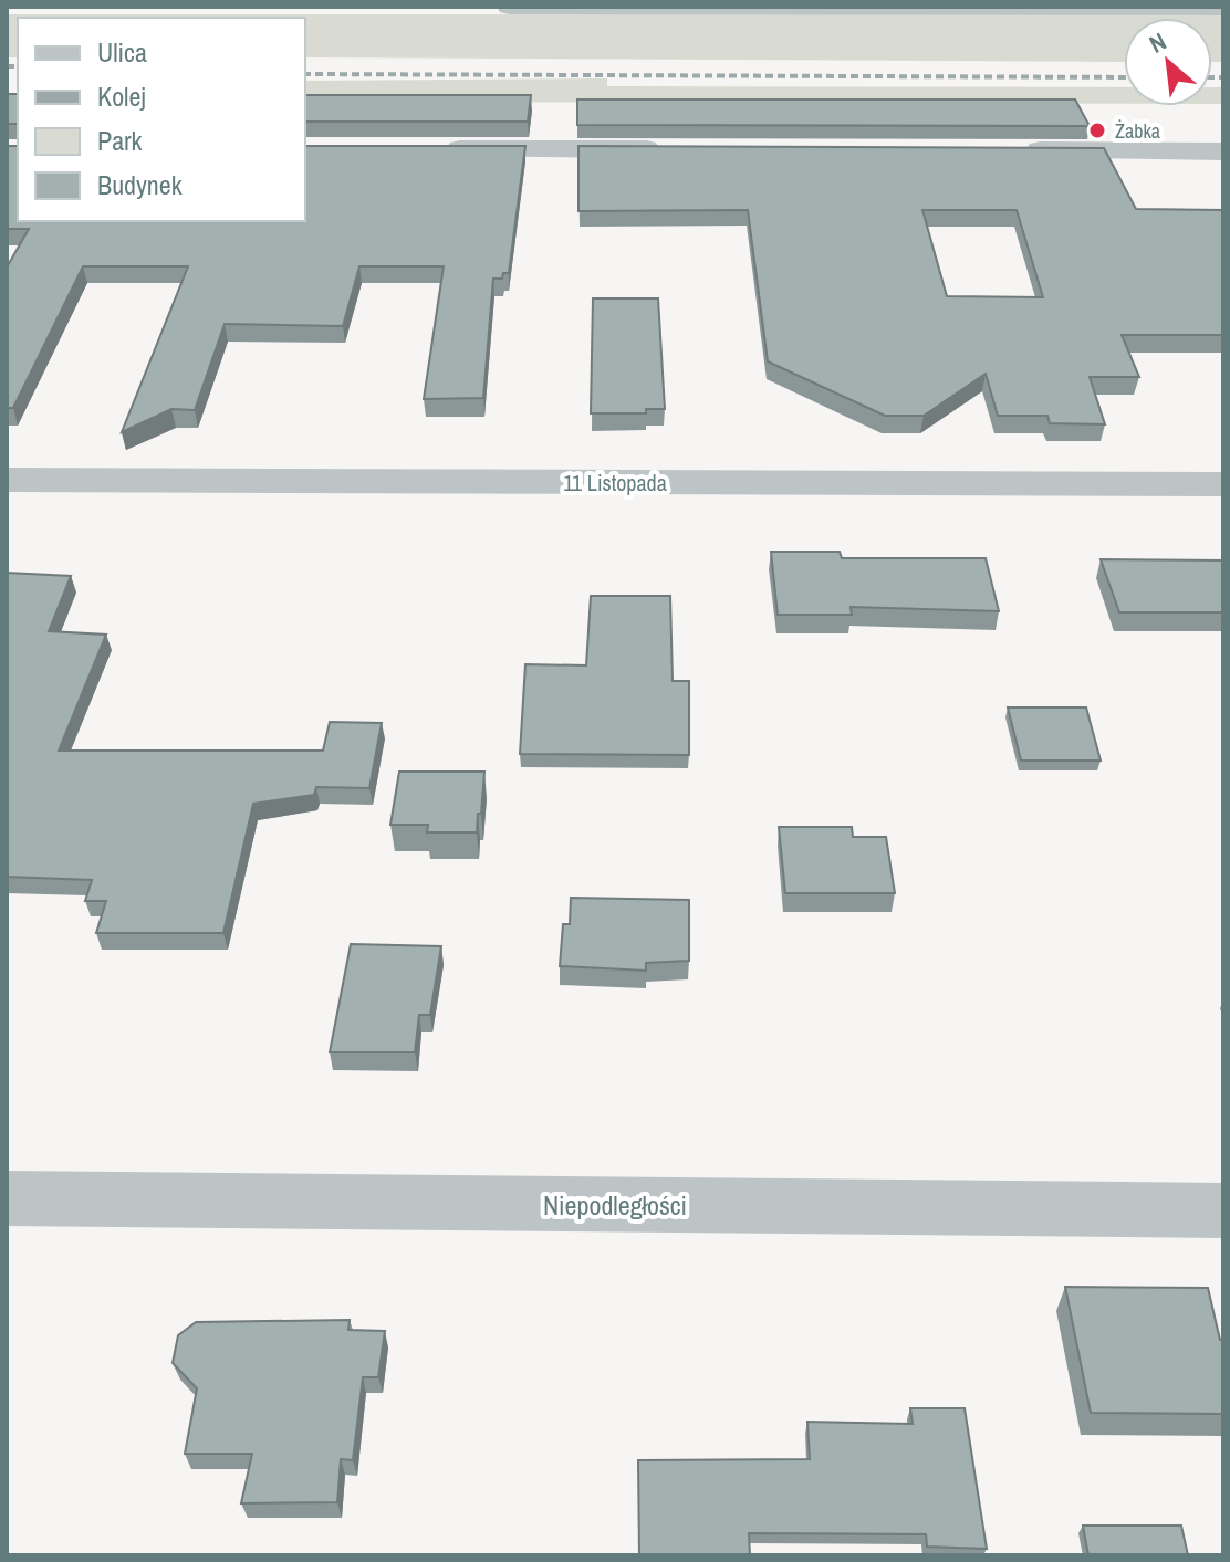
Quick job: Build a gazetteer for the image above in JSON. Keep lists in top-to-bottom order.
{
  "streets": {
    "street": ["11 Listopada", "Niepodległości"]
  },
  "places": ["Żabka"],
  "legend": [
    "Ulica",
    "Kolej",
    "Park",
    "Budynek"
  ],
  "north": "top left"
}
